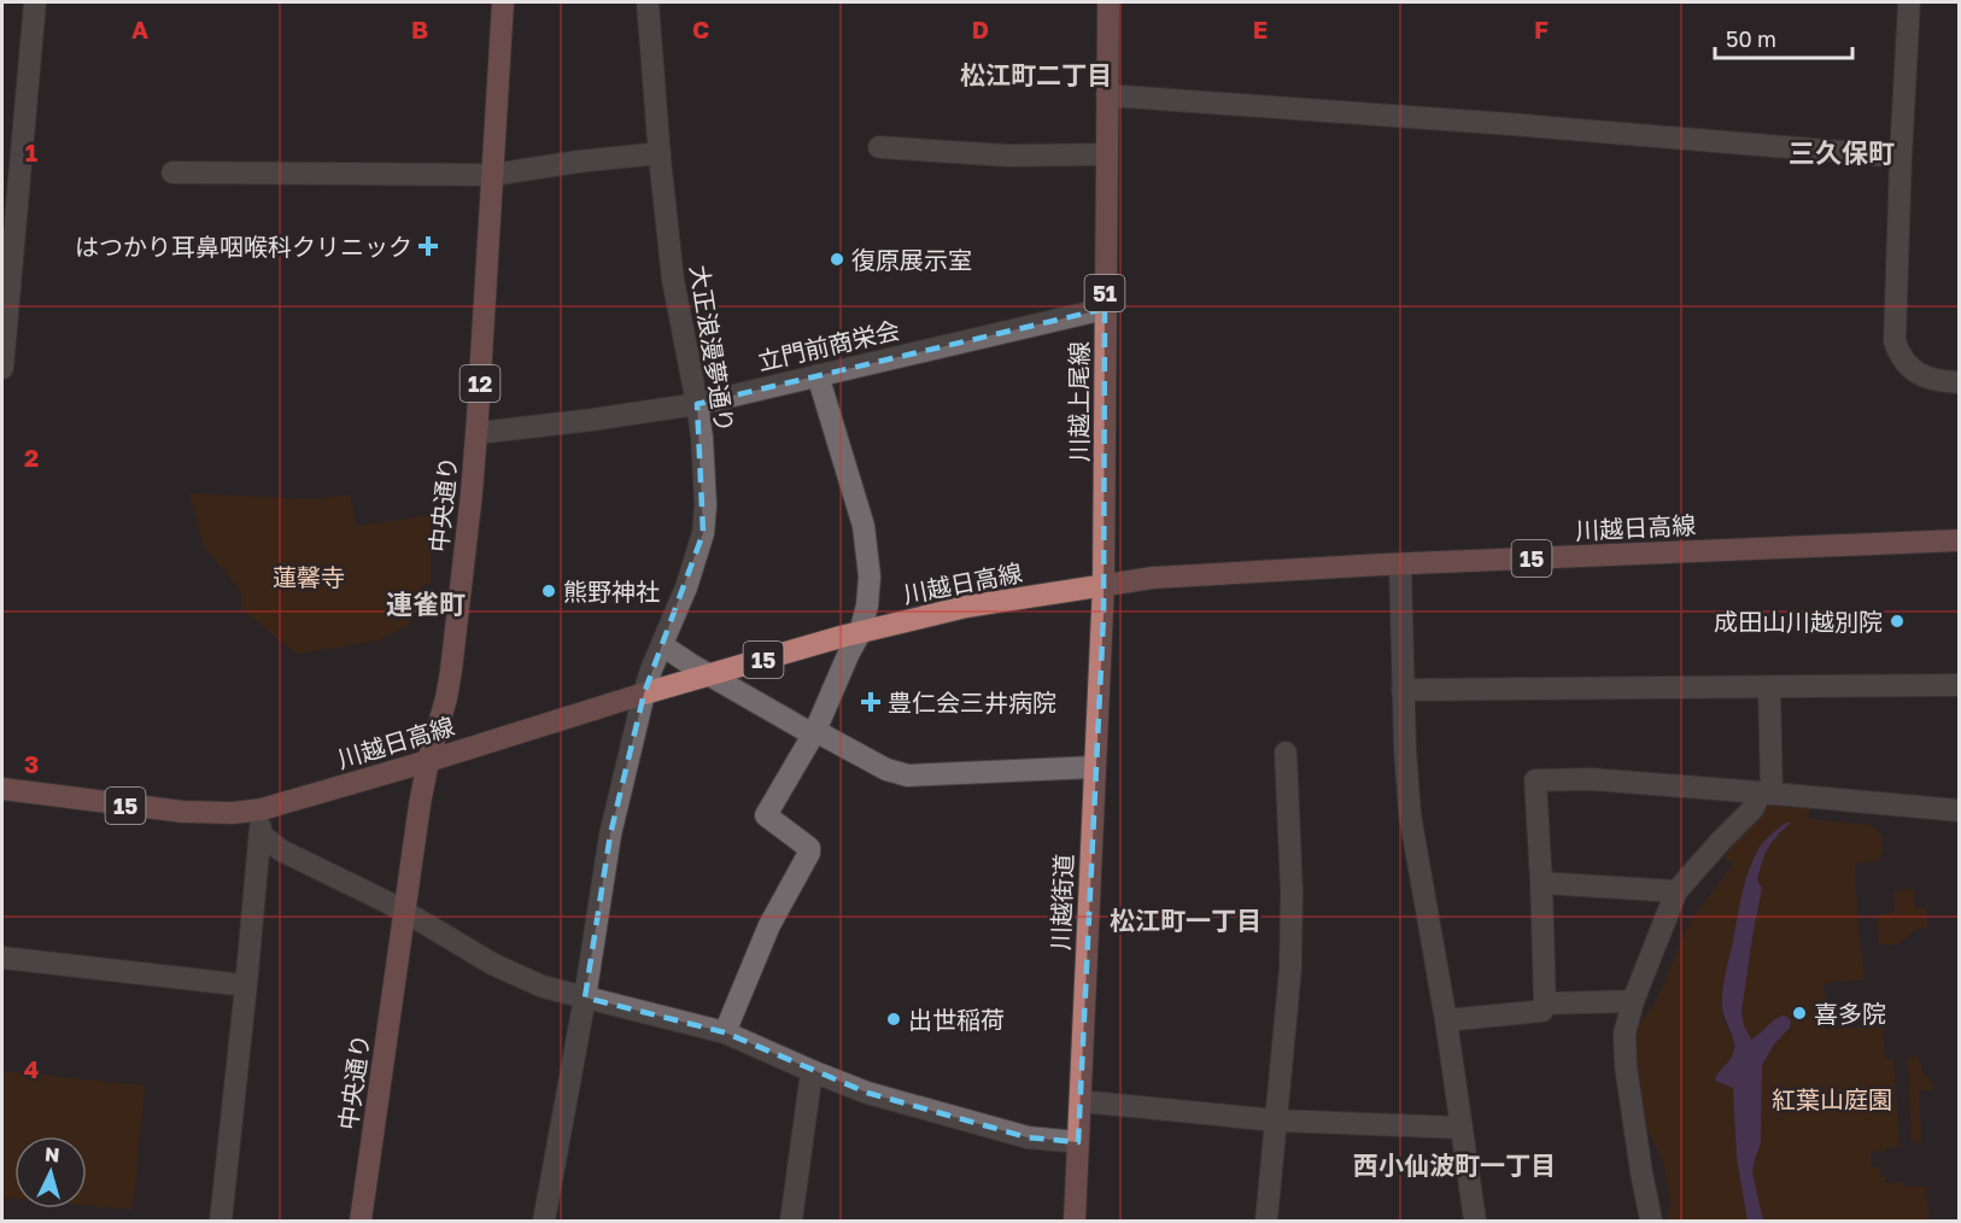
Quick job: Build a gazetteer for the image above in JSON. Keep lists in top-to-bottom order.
{
  "streets": {
    "main road": [
      "51",
      "12",
      "川越上尾線",
      "中央通り",
      "川越日高線",
      "15",
      "川越街道"
    ],
    "street": ["立門前商栄会", "大正浪漫夢通り"]
  },
  "crossings": [
    ["立門前商栄会", "大正浪漫夢通り"],
    ["立門前商栄会", "川越上尾線"],
    ["立門前商栄会", "中央通り"],
    ["大正浪漫夢通り", "川越日高線"],
    ["川越上尾線", "川越日高線"],
    ["川越上尾線", "川越街道"],
    ["中央通り", "川越日高線"],
    ["川越日高線", "川越街道"]
  ],
  "districts": [
    "松江町二丁目",
    "三久保町",
    "連雀町",
    "松江町一丁目",
    "西小仙波町一丁目"
  ],
  "parks": ["蓮馨寺", "紅葉山庭園"],
  "places": {
    "health": ["はつかり耳鼻咽喉科クリニック", "豊仁会三井病院"],
    "other": [
      "復原展示室",
      "熊野神社",
      "成田山川越別院",
      "喜多院",
      "出世稲荷"
    ]
  },
  "scale_bar": "50 m",
  "north": "top",
  "grid": {
    "columns": [
      "A",
      "B",
      "C",
      "D",
      "E",
      "F"
    ],
    "rows": [
      "1",
      "2",
      "3",
      "4"
    ]
  }
}
